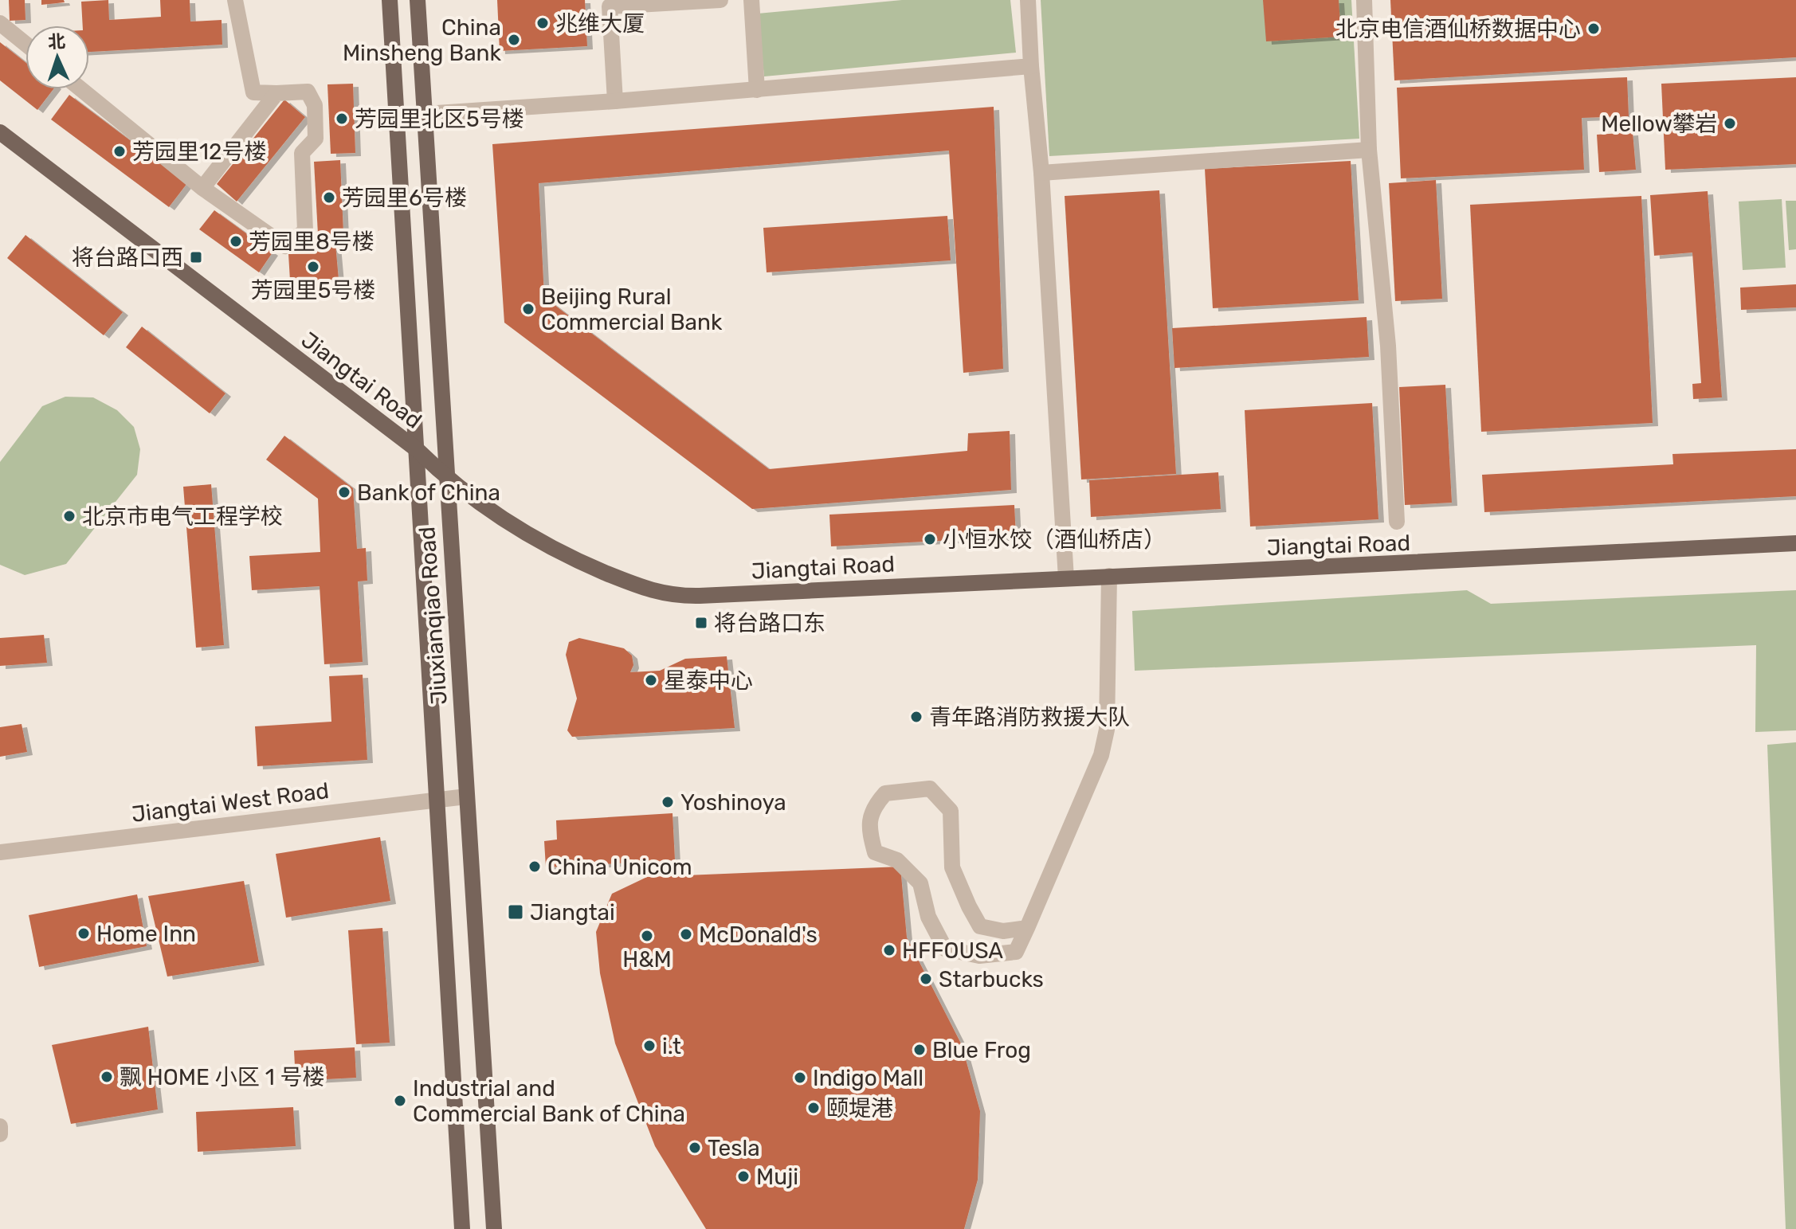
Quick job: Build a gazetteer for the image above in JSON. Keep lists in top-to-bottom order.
{
  "streets": {
    "main road": ["Jiangtai Road", "Jiuxianqiao Road"],
    "street": ["Jiangtai West Road"]
  },
  "crossings": [
    ["Jiangtai Road", "Jiuxianqiao Road"],
    ["Jiuxianqiao Road", "Jiangtai West Road"]
  ],
  "places": {
    "other": [
      "兆维大厦",
      "北京电信酒仙桥数据中心",
      "China Minsheng Bank",
      "芳园里北区5号楼",
      "Mellow攀岩",
      "芳园里12号楼",
      "芳园里6号楼",
      "芳园里8号楼",
      "芳园里5号楼",
      "Beijing Rural Commercial Bank",
      "Bank of China",
      "北京市电气工程学校",
      "小恒水饺（酒仙桥店）",
      "星泰中心",
      "青年路消防救援大队",
      "Yoshinoya",
      "China Unicom",
      "Home Inn",
      "McDonald's",
      "H&M",
      "HFFOUSA",
      "Starbucks",
      "i.t",
      "Blue Frog",
      "飘 HOME 小区 1 号楼",
      "Indigo Mall",
      "Industrial and Commercial Bank of China",
      "颐堤港",
      "Tesla",
      "Muji"
    ],
    "transit": ["将台路口西", "将台路口东", "Jiangtai"]
  },
  "north": "top"
}
